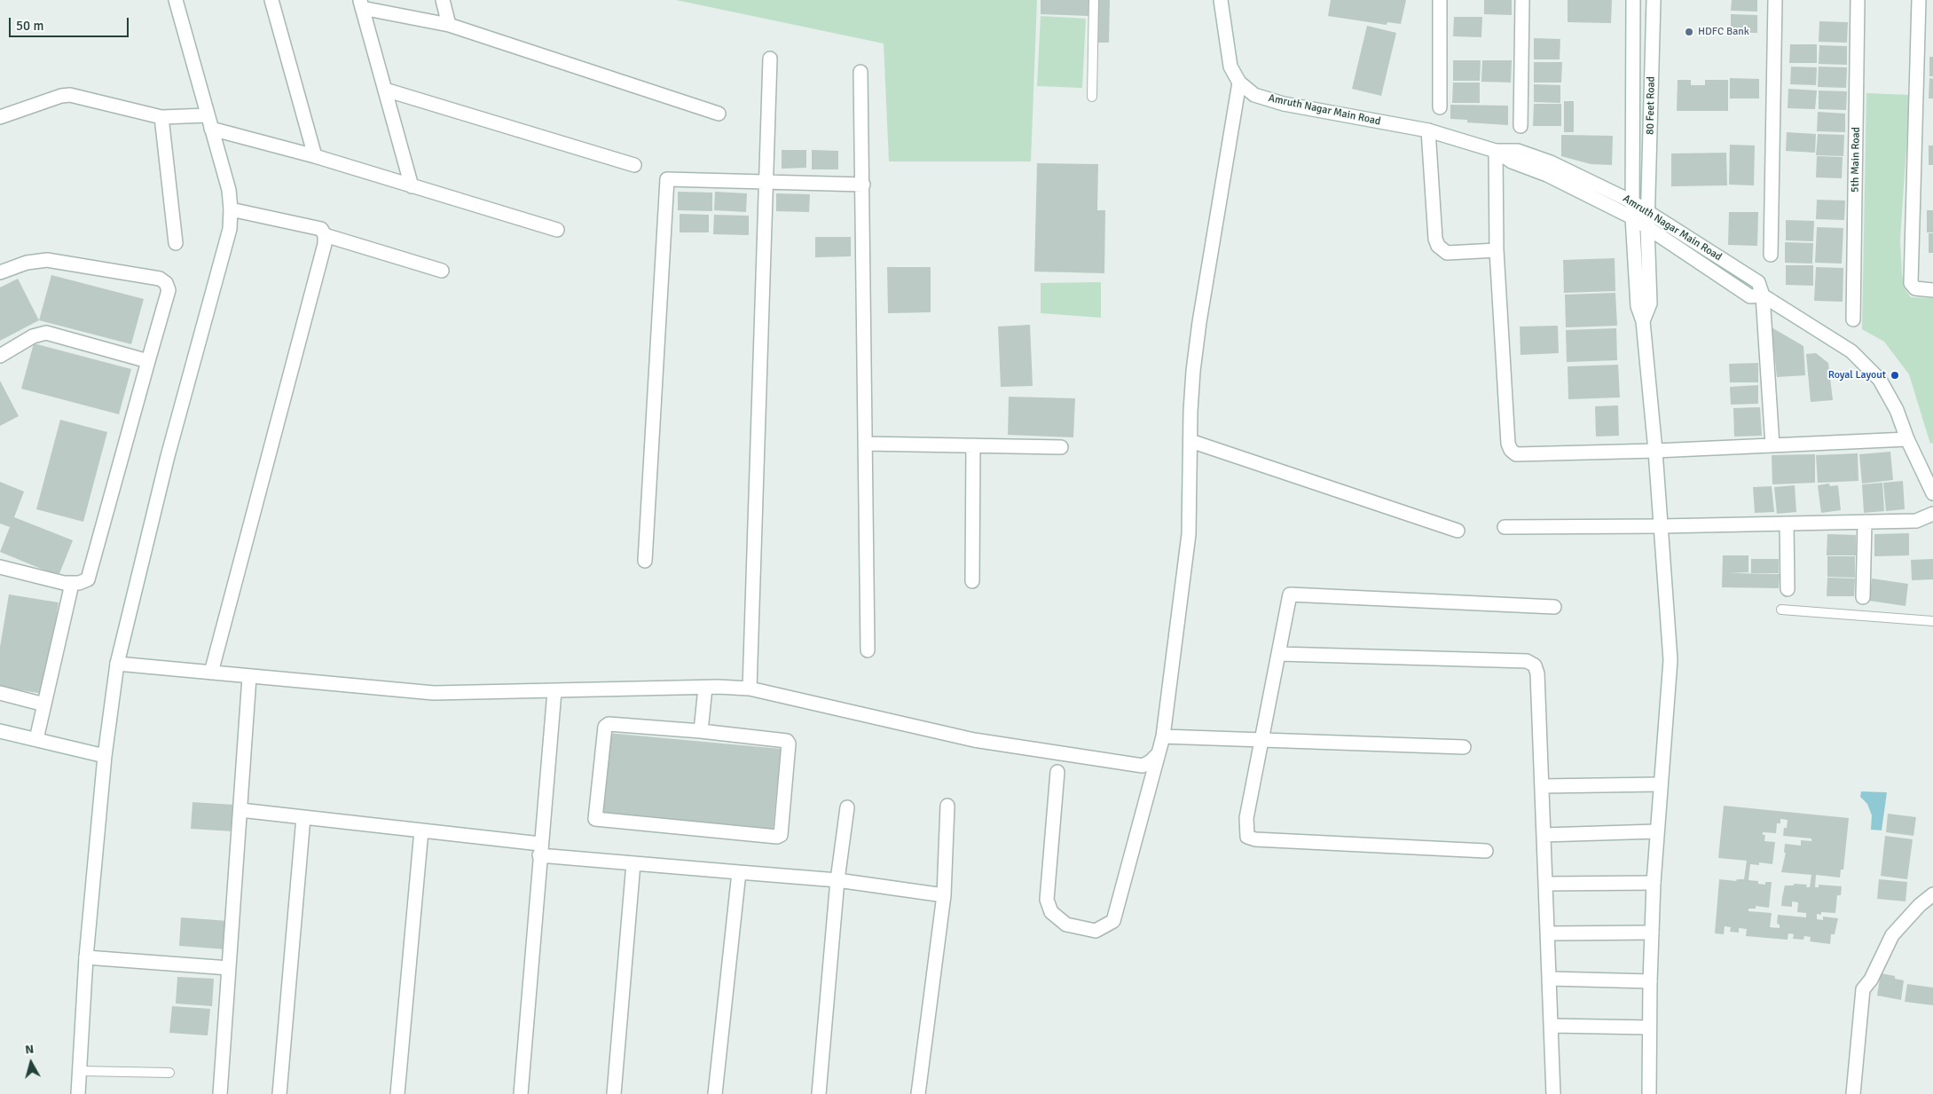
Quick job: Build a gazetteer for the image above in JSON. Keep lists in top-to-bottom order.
{
  "streets": {
    "street": ["80 Feet Road", "Amruth Nagar Main Road", "5th Main Road"]
  },
  "crossings": [
    ["80 Feet Road", "Amruth Nagar Main Road"]
  ],
  "places": ["HDFC Bank", "Royal Layout"],
  "scale_bar": "50 m",
  "north": "top"
}
